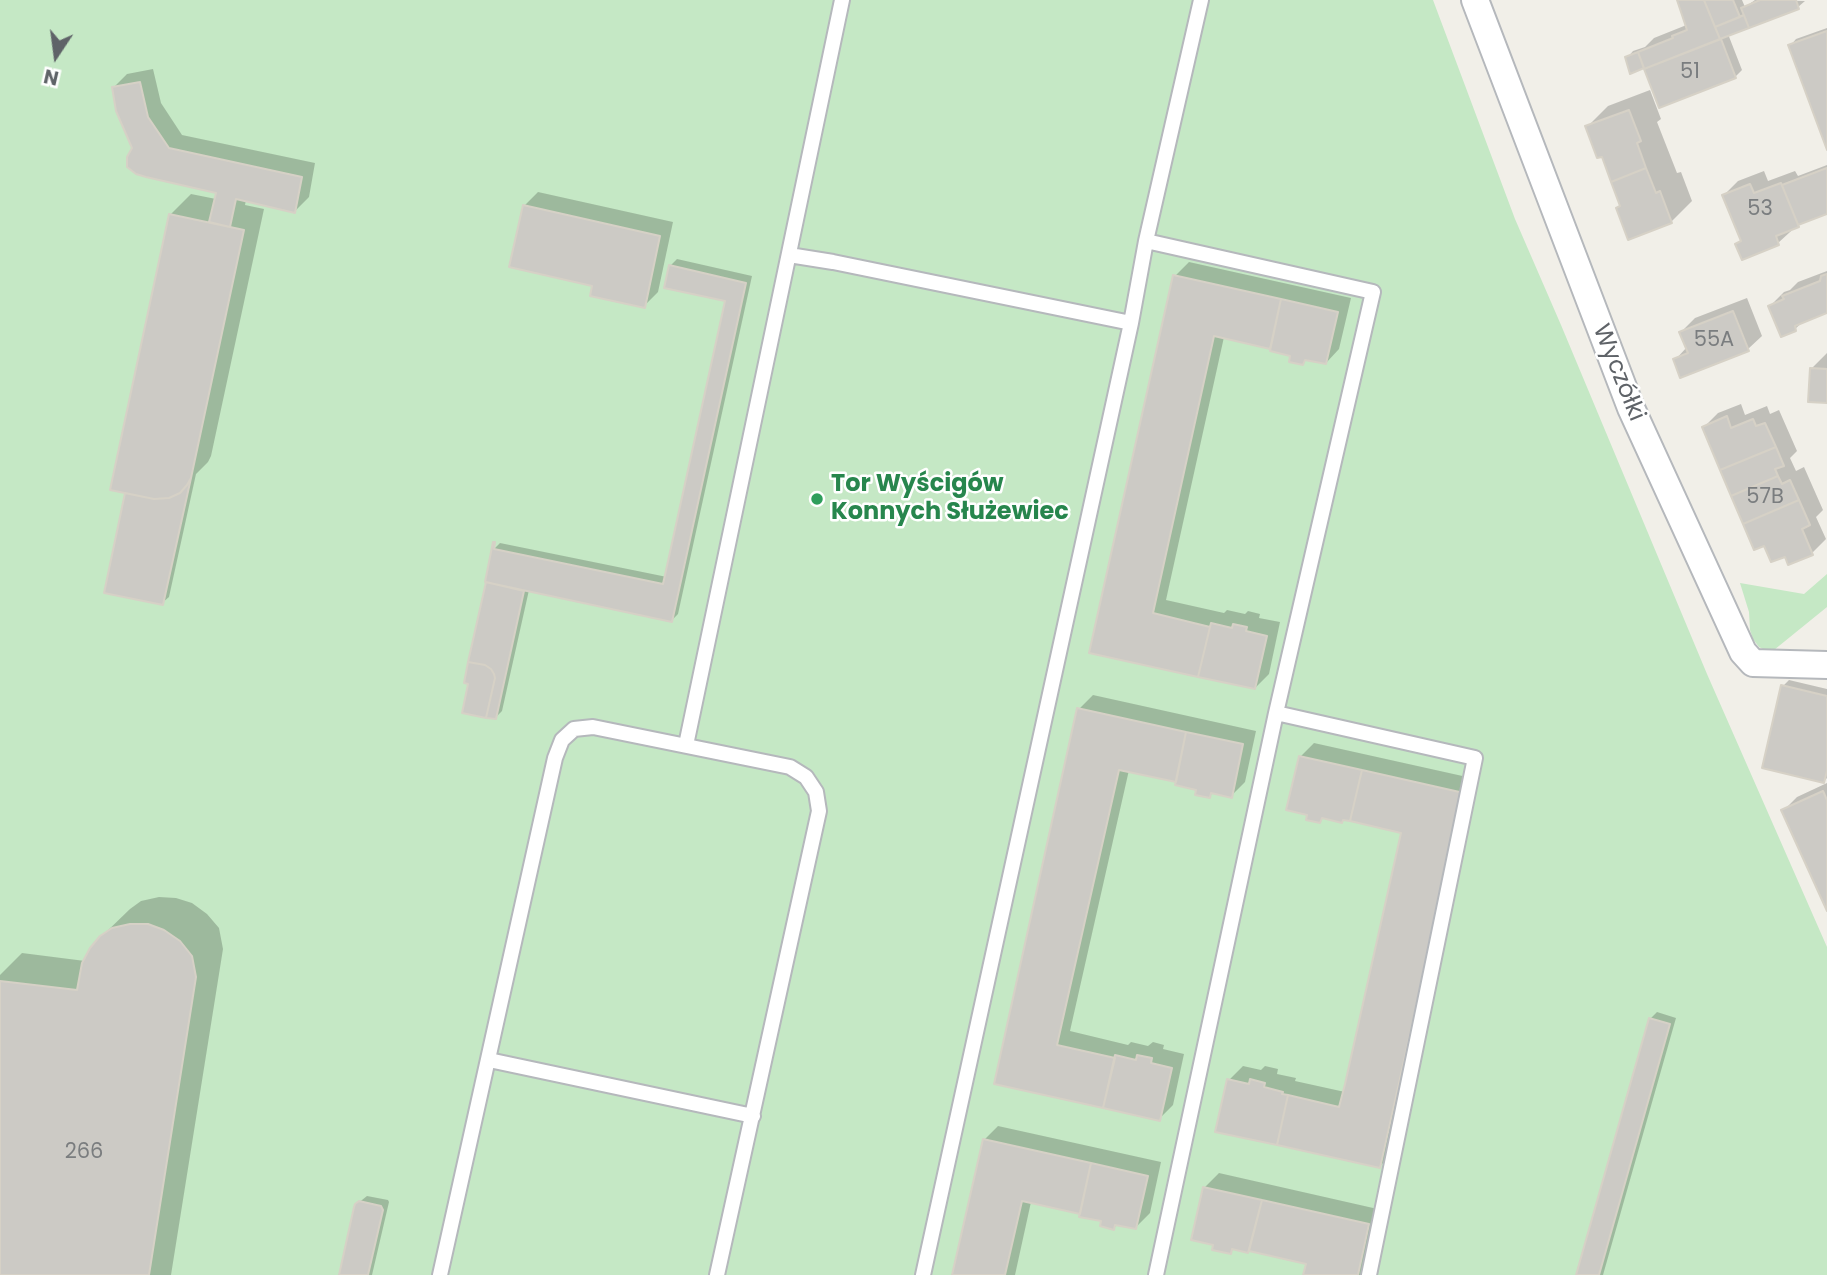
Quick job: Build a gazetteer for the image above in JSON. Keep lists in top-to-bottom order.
{
  "streets": {
    "street": ["Wyczółki"]
  },
  "places": ["Tor Wyścigów Konnych Służewiec"],
  "house_numbers": [
    "51",
    "53",
    "55A",
    "57B",
    "266"
  ],
  "north": "bottom"
}
